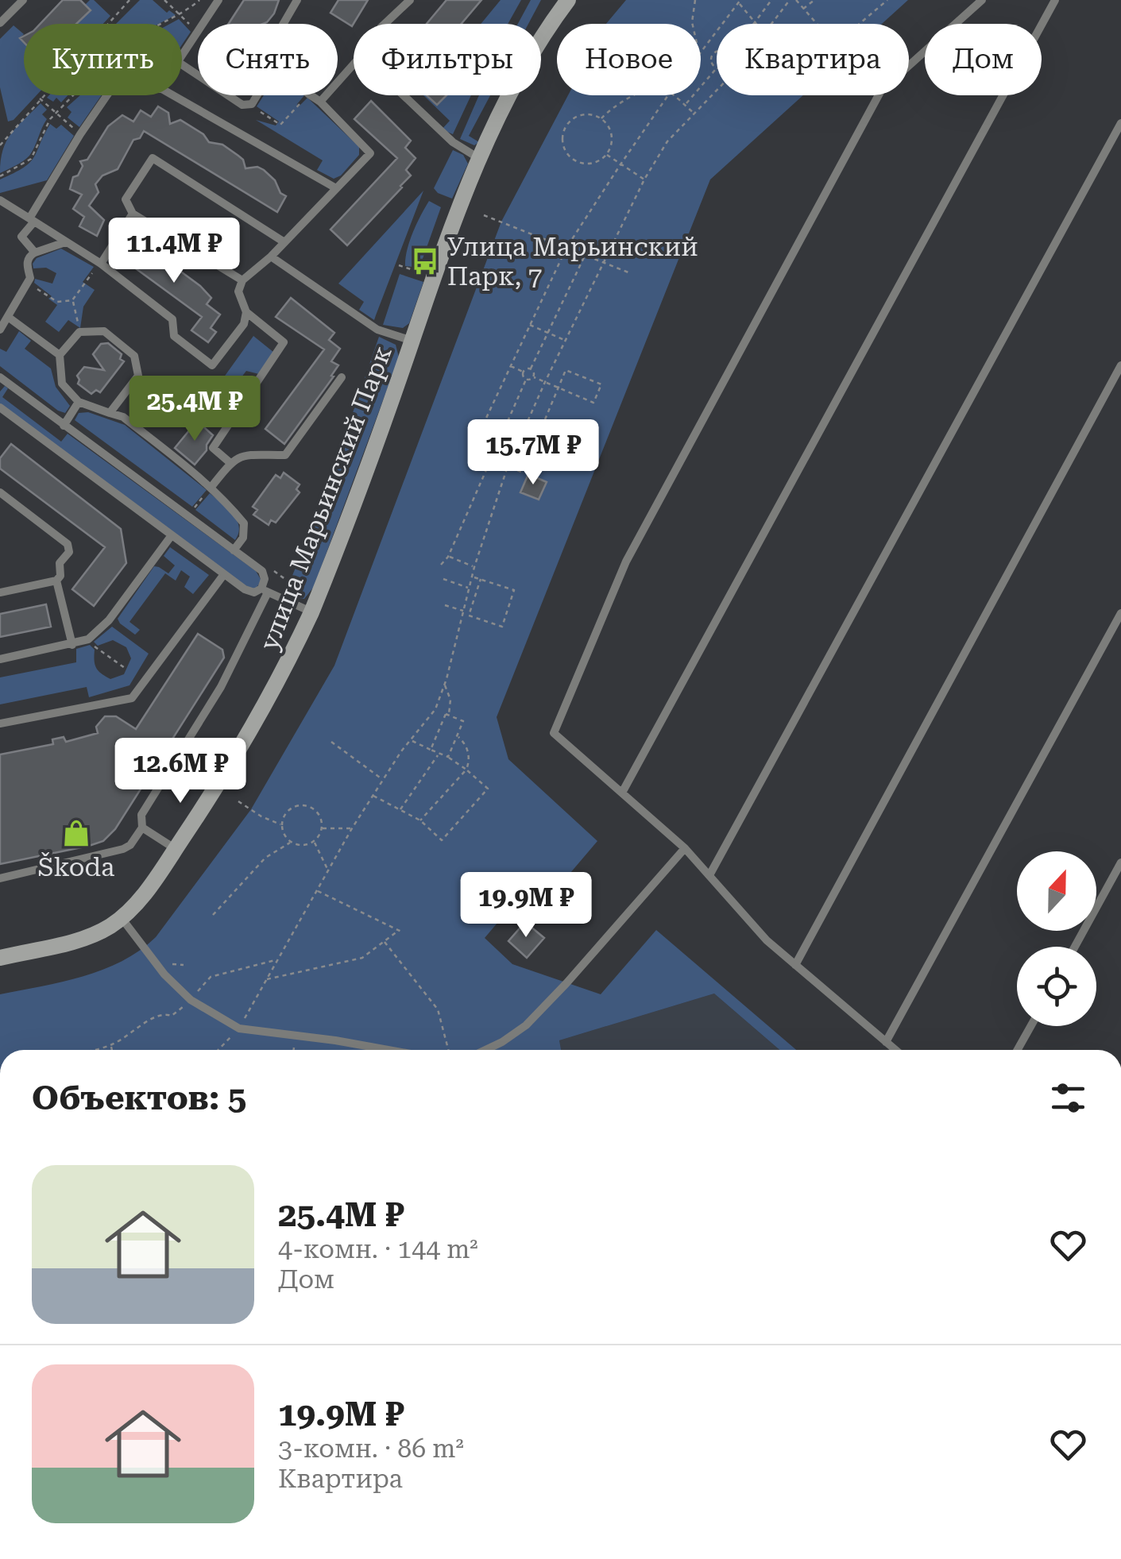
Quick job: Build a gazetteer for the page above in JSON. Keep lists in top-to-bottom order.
{
  "streets": {
    "main road": ["улица Марьинский Парк"]
  },
  "places": {
    "bus stop": ["Улица Марьинский Парк, 7"],
    "shop": ["Škoda"]
  },
  "north": "top",
  "page": {
    "chip": [
      "Купить",
      "Снять",
      "Фильтры",
      "Новое",
      "Квартира",
      "Дом"
    ],
    "price": [
      "11.4M ₽",
      "25.4M ₽",
      "15.7M ₽",
      "12.6M ₽",
      "19.9M ₽"
    ],
    "heading": "Объектов: 5",
    "list": [
      {
        "name": "25.4M ₽",
        "note": "4-комн. · 144 m² · Дом"
      },
      {
        "name": "19.9M ₽",
        "note": "3-комн. · 86 m² · Квартира"
      }
    ]
  }
}
